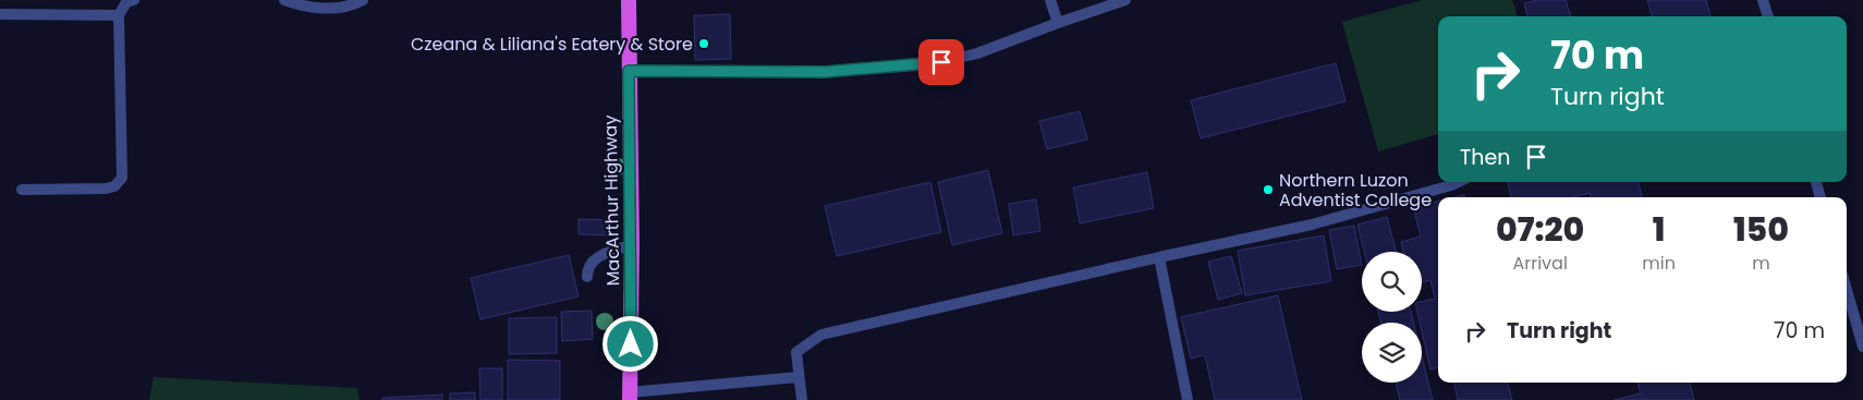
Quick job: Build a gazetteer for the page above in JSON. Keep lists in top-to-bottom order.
{
  "streets": {
    "highway": ["MacArthur Highway"]
  },
  "places": ["Czeana & Liliana's Eatery & Store", "Northern Luzon Adventist College"],
  "page": {
    "turn": ["70 m", "Turn right"],
    "then": "Then",
    "eta": [
      "07:20",
      "Arrival",
      "1",
      "min",
      "150",
      "m"
    ],
    "list": [
      {
        "name": "Turn right",
        "value": "70 m"
      }
    ]
  }
}
